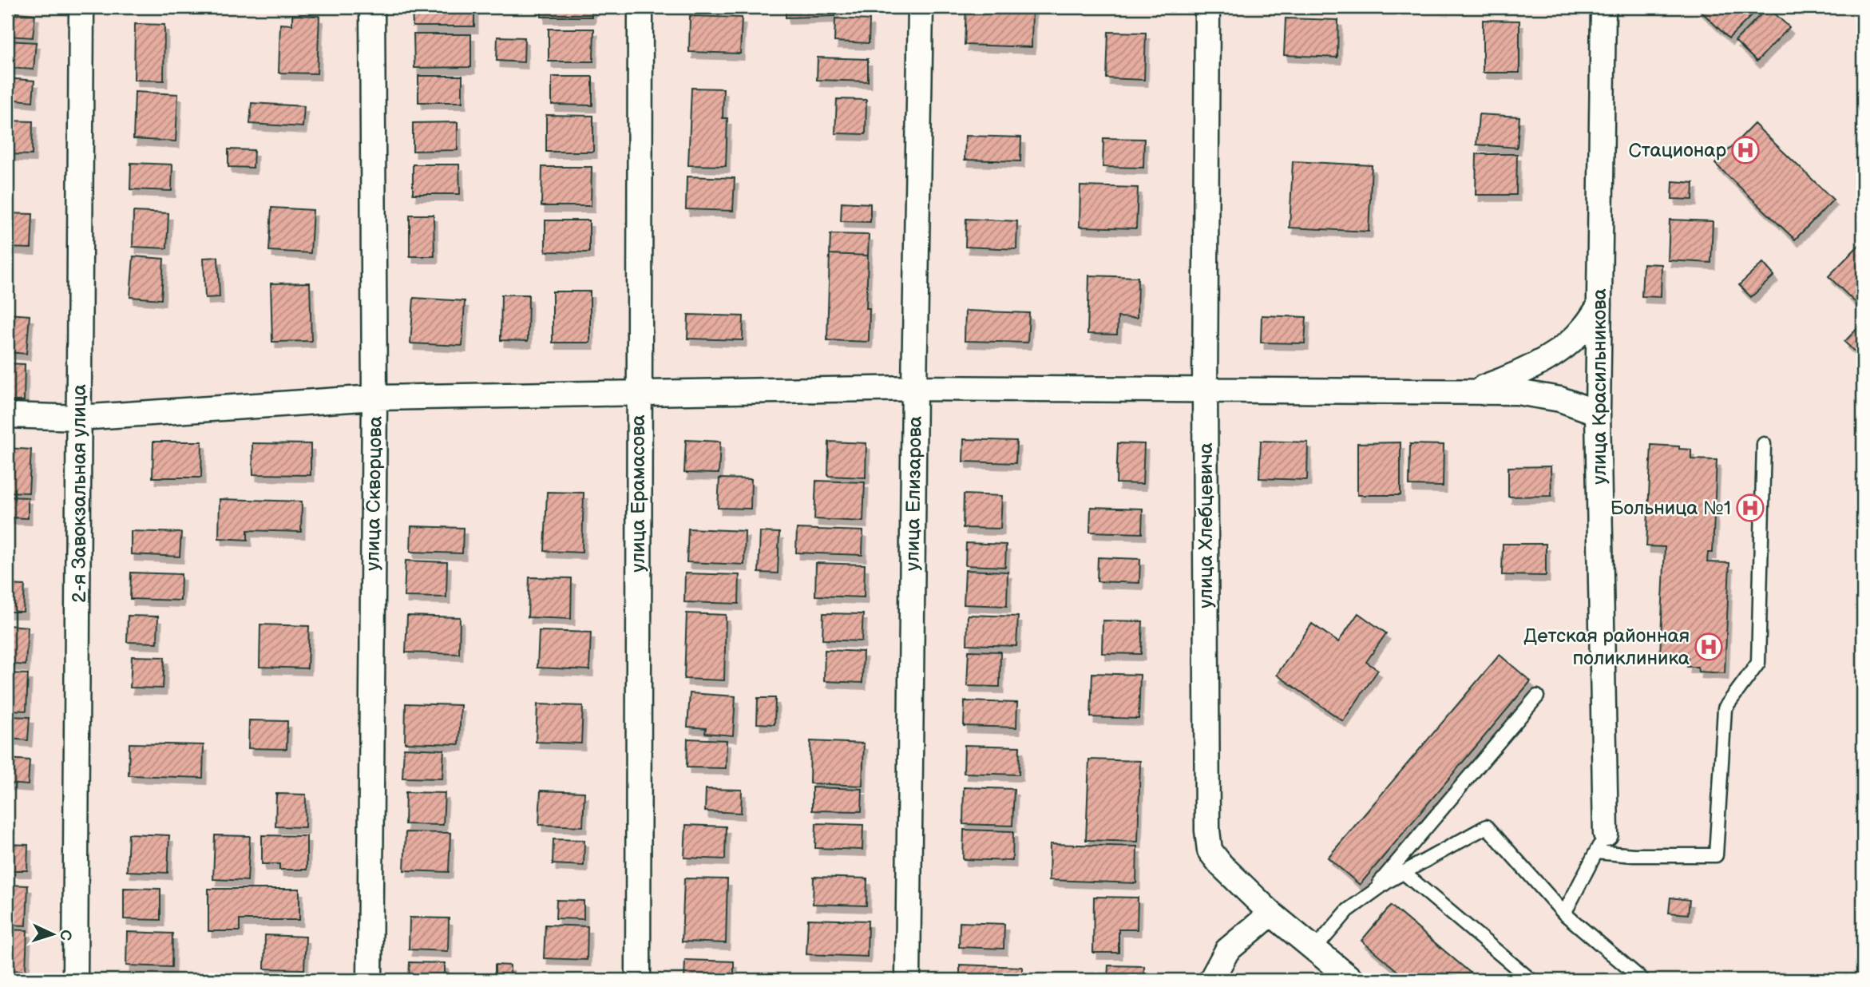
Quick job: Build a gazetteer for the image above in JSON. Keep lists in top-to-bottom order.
{
  "streets": {
    "street": [
      "улица Красильникова",
      "2-я Завокзальная улица",
      "улица Скворцова",
      "улица Ерамасова",
      "улица Елизарова",
      "улица Хлебцевича"
    ]
  },
  "places": {
    "hospital": ["Стационар", "Больница №1", "Детская районная поликлиника"]
  },
  "north": "right"
}
